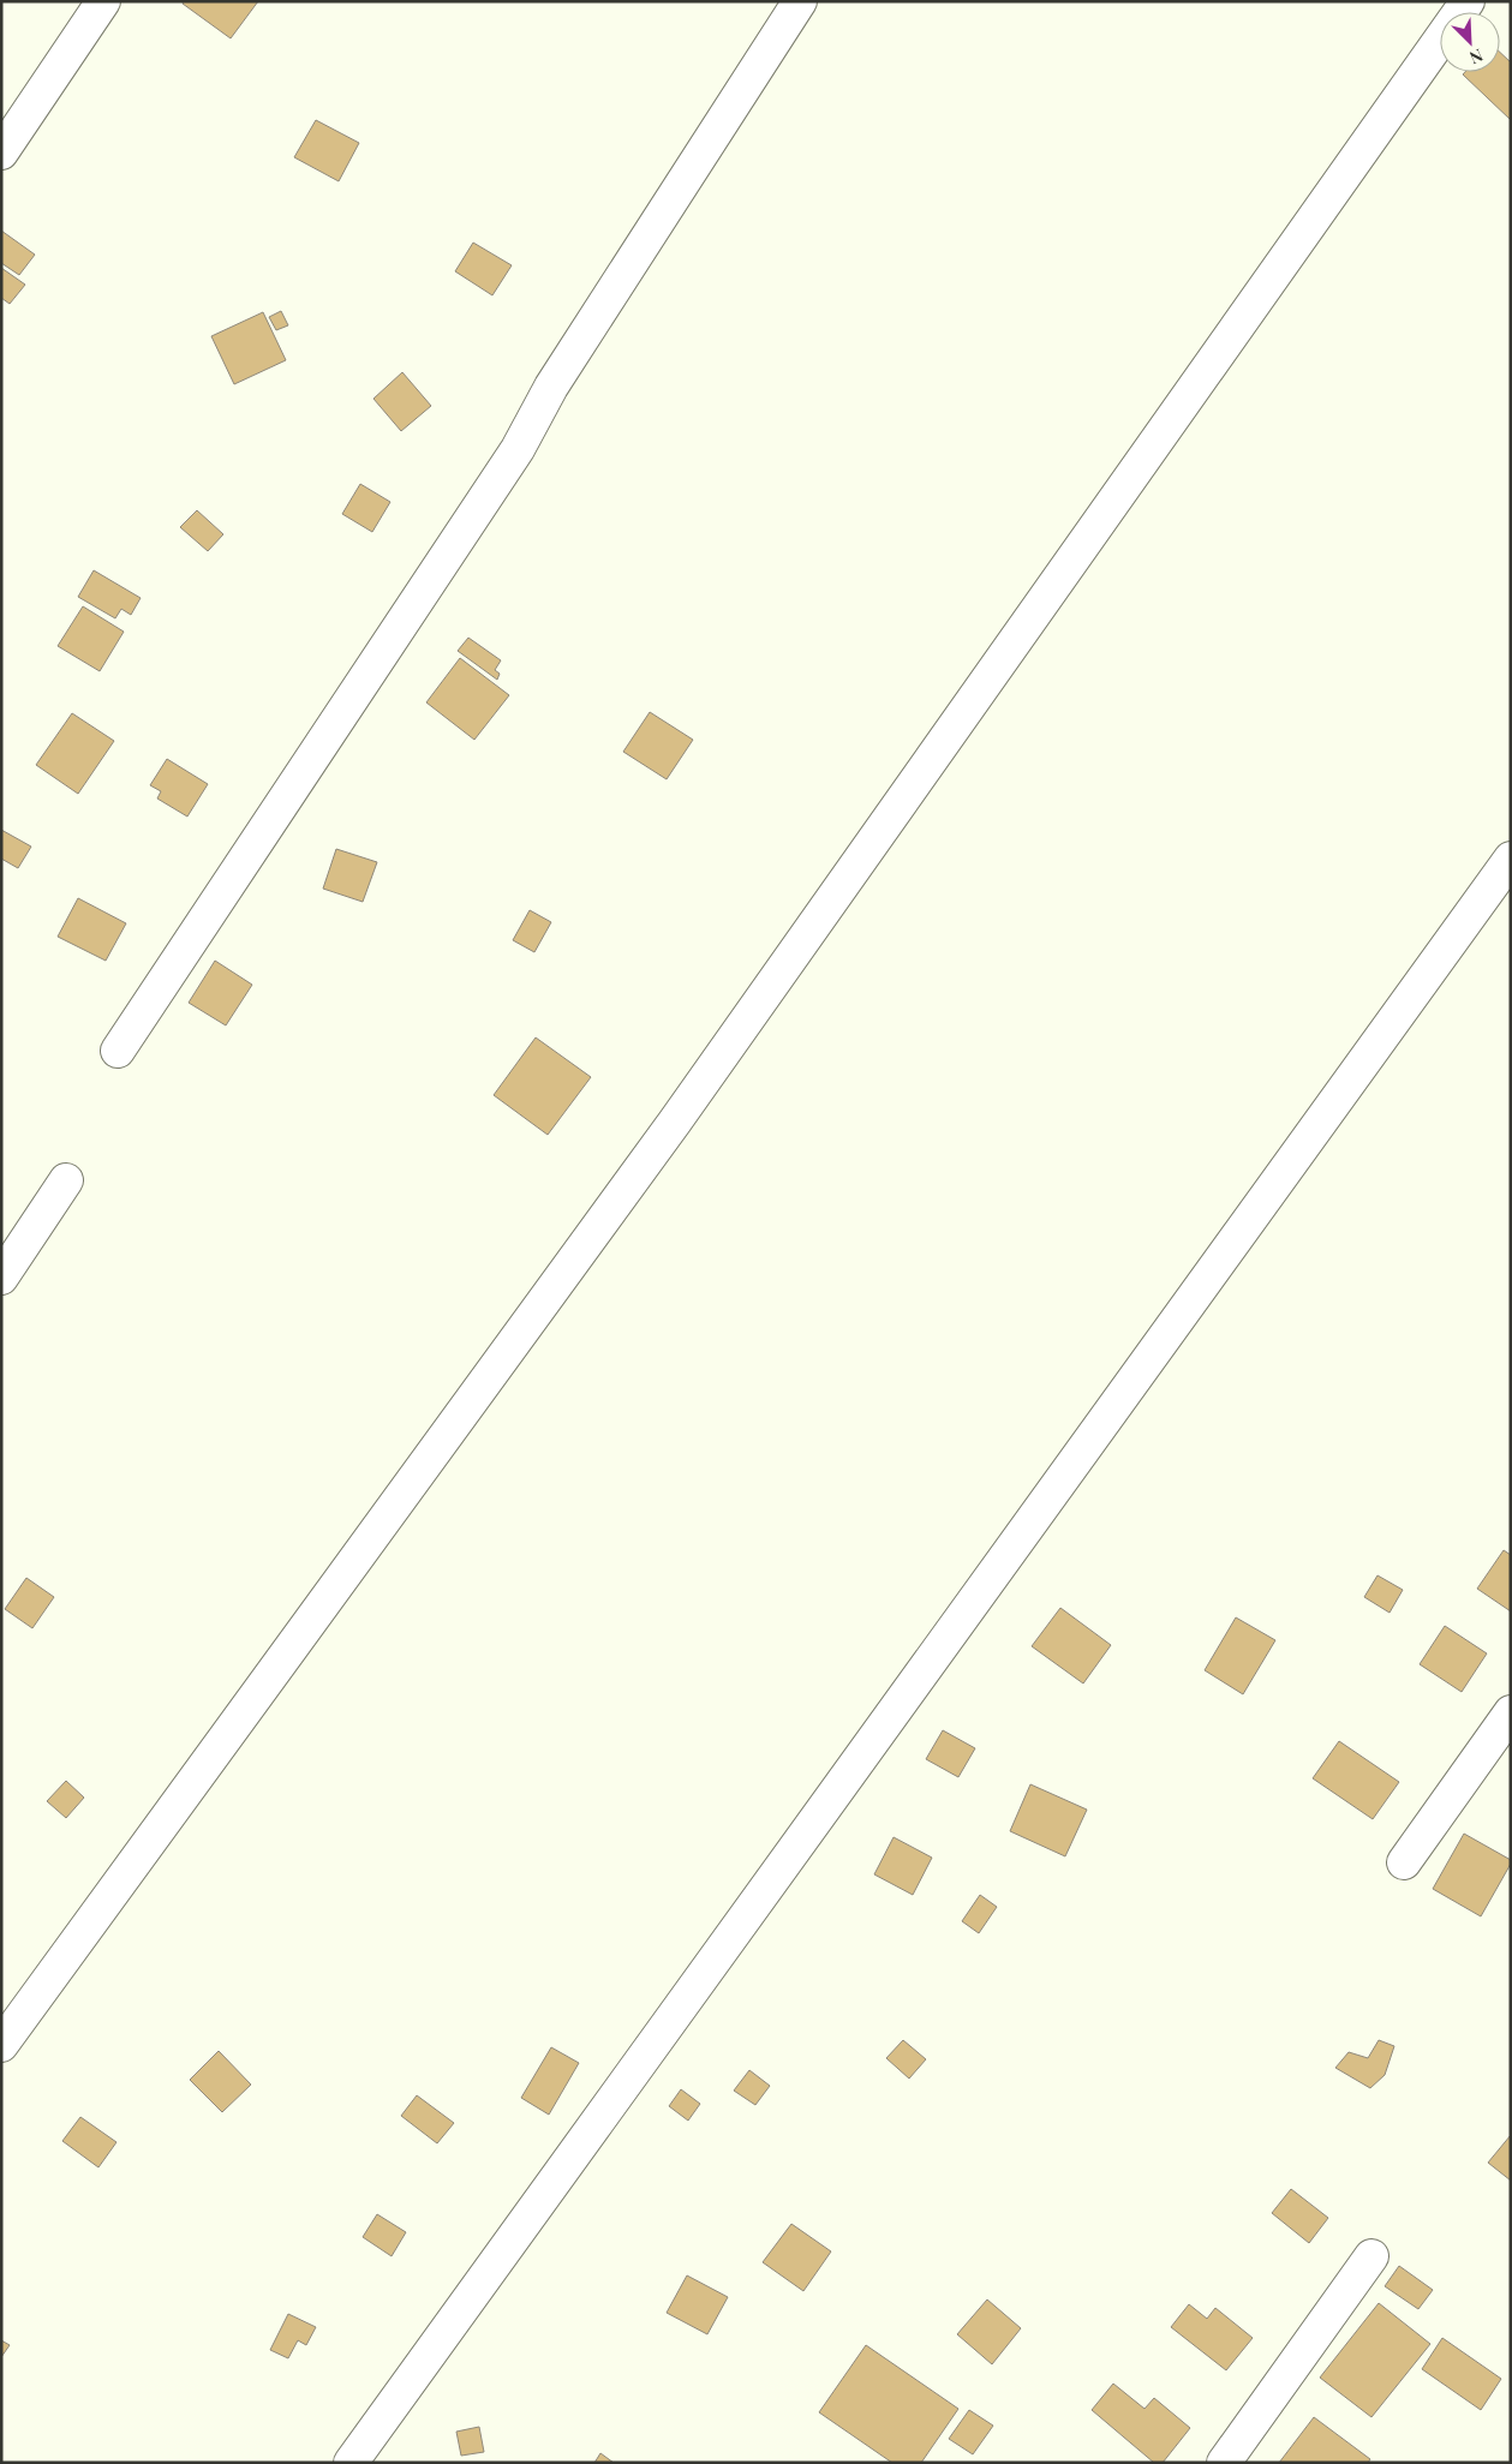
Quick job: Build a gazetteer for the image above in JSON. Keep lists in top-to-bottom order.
{
  "north": "bottom right"
}
